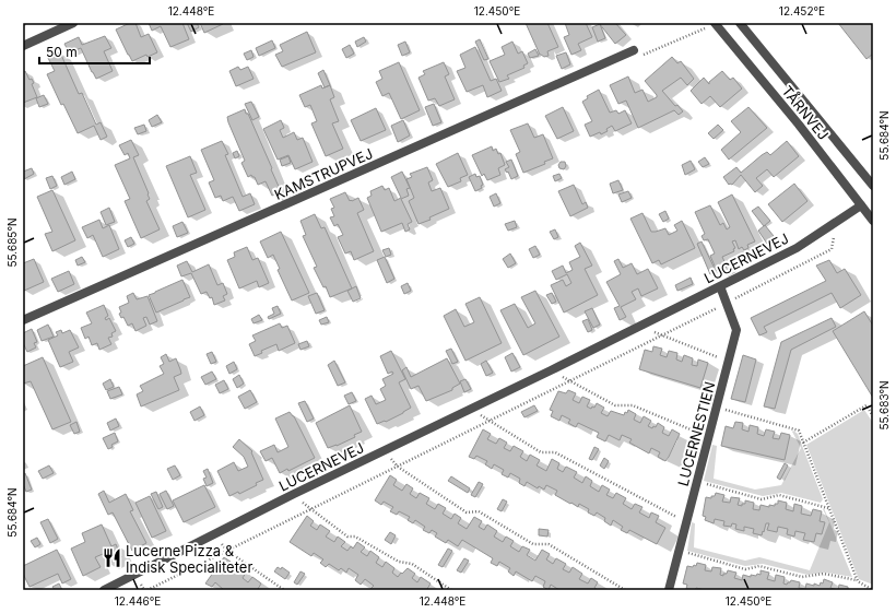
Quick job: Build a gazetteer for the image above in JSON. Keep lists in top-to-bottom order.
{
  "streets": {
    "street": [
      "TÅRNVEJ",
      "KAMSTRUPVEJ",
      "LUCERNEVEJ",
      "LUCERNESTIEN"
    ]
  },
  "crossings": [
    ["TÅRNVEJ", "LUCERNEVEJ"],
    ["LUCERNEVEJ", "LUCERNESTIEN"]
  ],
  "places": {
    "restaurant": ["Lucerne Pizza & Indisk Specialiteter"]
  },
  "scale_bar": "50 m",
  "coordinates": [
    "12.448°E",
    "12.450°E",
    "12.452°E",
    "55.684°N",
    "55.685°N",
    "55.683°N",
    "12.446°E"
  ]
}
